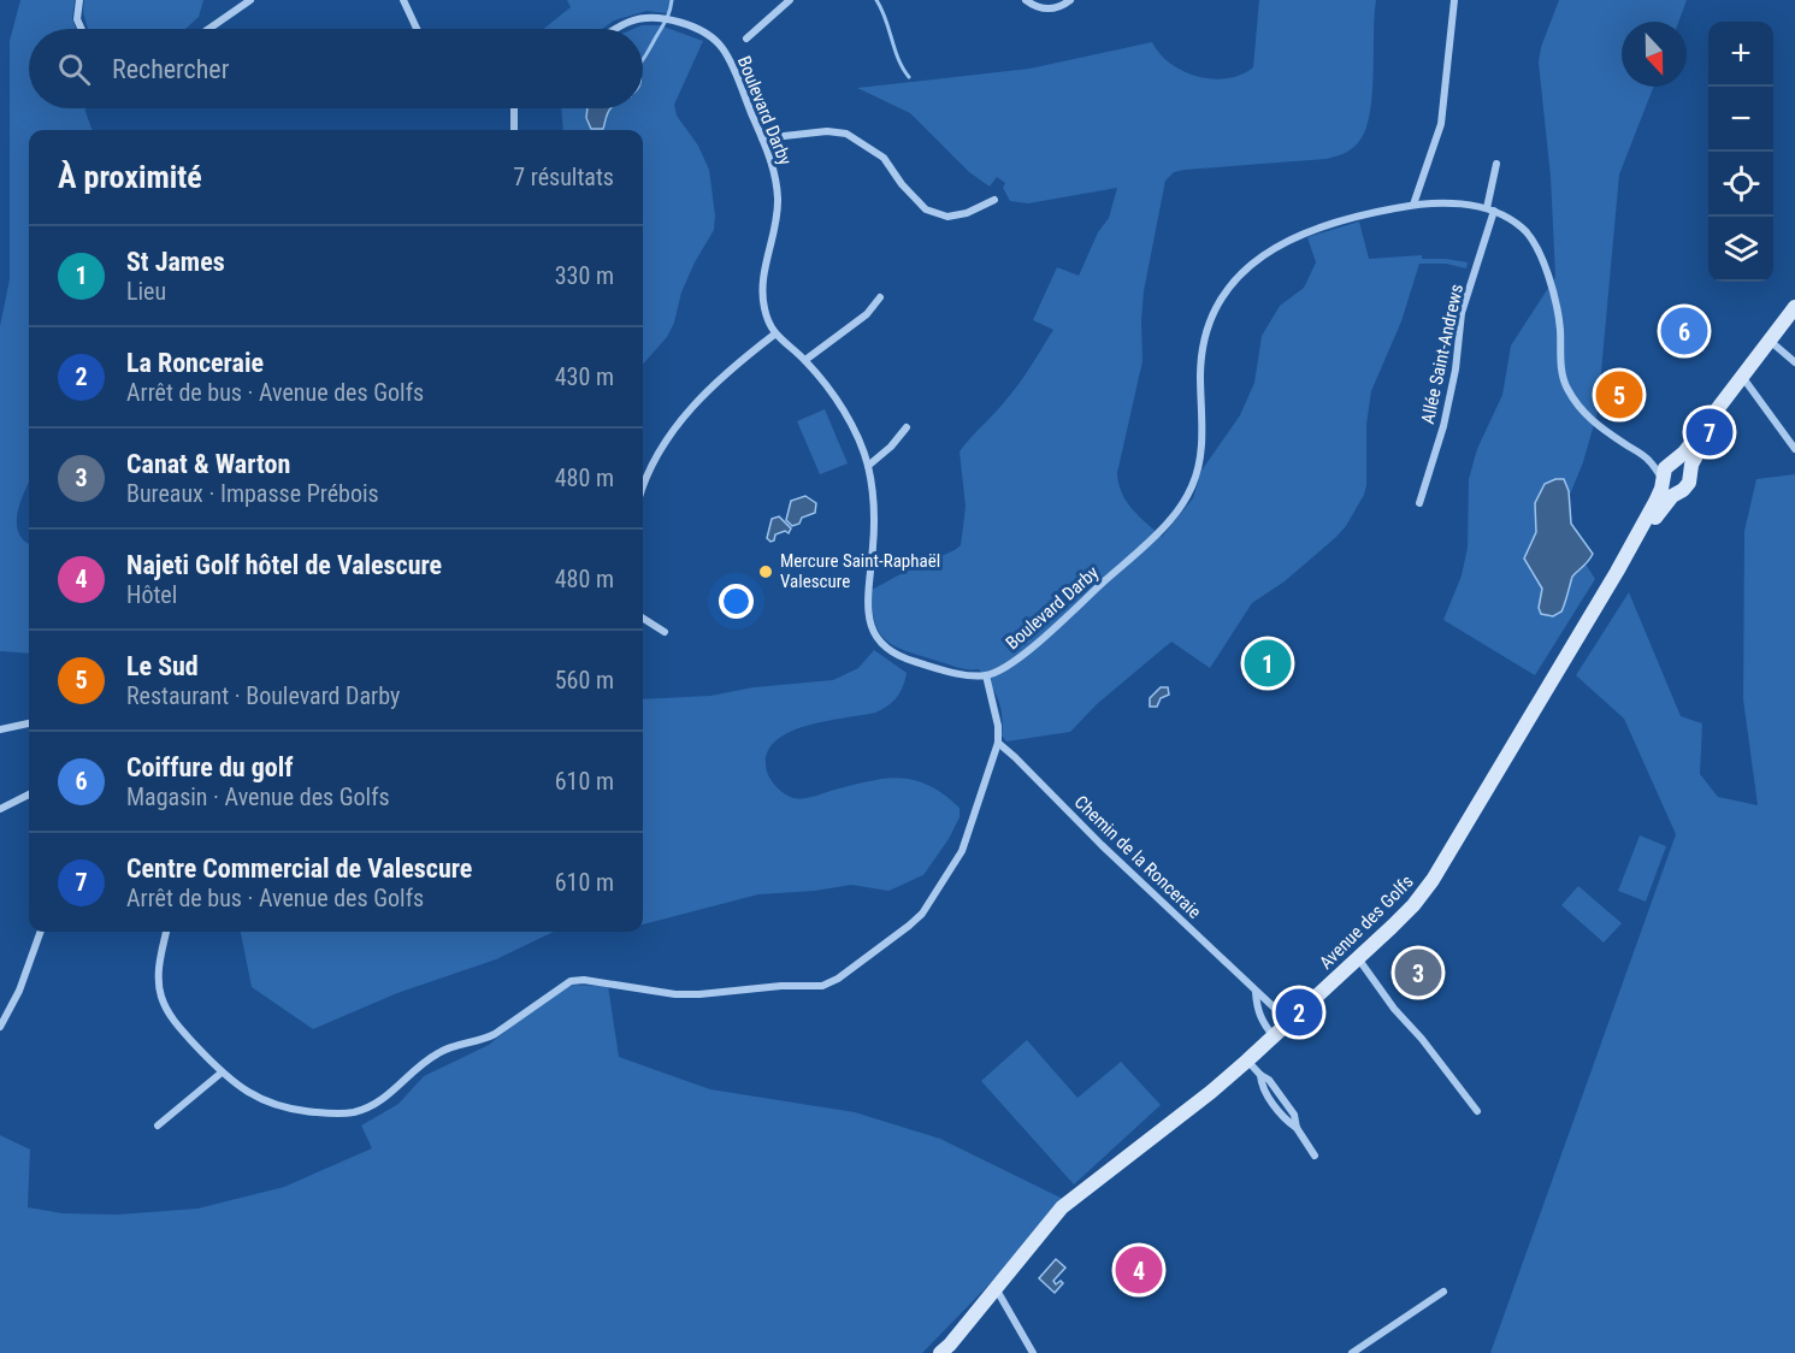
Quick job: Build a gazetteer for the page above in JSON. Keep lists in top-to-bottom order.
{
  "streets": {
    "main road": ["Avenue des Golfs"],
    "street": ["Boulevard Darby", "Allée Saint-Andrews", "Chemin de la Ronceraie"]
  },
  "crossings": [
    ["Boulevard Darby", "Allée Saint-Andrews"],
    ["Boulevard Darby", "Avenue des Golfs"],
    ["Chemin de la Ronceraie", "Avenue des Golfs"]
  ],
  "places": ["Mercure Saint-Raphaël Valescure"],
  "north": "bottom",
  "page": {
    "map_buttons": ["+", "−"],
    "search": "Rechercher",
    "heading": ["À proximité", "7 résultats"],
    "list": [
      {
        "mark": "1",
        "name": "St James",
        "note": "Lieu",
        "value": "330 m"
      },
      {
        "mark": "2",
        "name": "La Ronceraie",
        "note": "Arrêt de bus · Avenue des Golfs",
        "value": "430 m"
      },
      {
        "mark": "3",
        "name": "Canat & Warton",
        "note": "Bureaux · Impasse Prébois",
        "value": "480 m"
      },
      {
        "mark": "4",
        "name": "Najeti Golf hôtel de Valescure",
        "note": "Hôtel",
        "value": "480 m"
      },
      {
        "mark": "5",
        "name": "Le Sud",
        "note": "Restaurant · Boulevard Darby",
        "value": "560 m"
      },
      {
        "mark": "6",
        "name": "Coiffure du golf",
        "note": "Magasin · Avenue des Golfs",
        "value": "610 m"
      },
      {
        "mark": "7",
        "name": "Centre Commercial de Valescure",
        "note": "Arrêt de bus · Avenue des Golfs",
        "value": "610 m"
      }
    ],
    "pins": [
      "6",
      "5",
      "7",
      "1",
      "3",
      "2",
      "4"
    ]
  }
}
